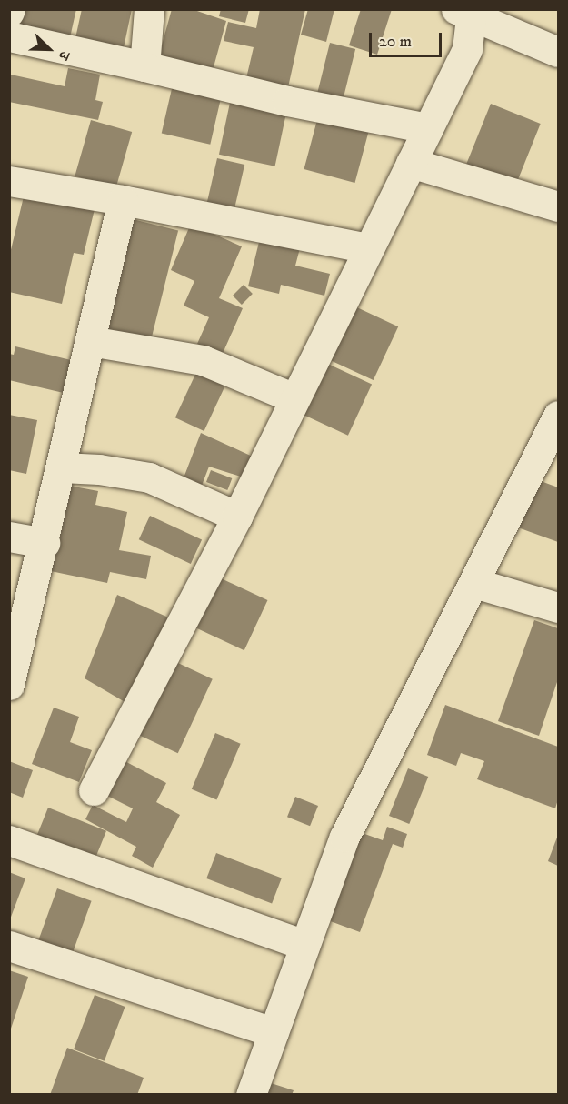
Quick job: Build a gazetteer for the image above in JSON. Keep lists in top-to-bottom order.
{
  "scale_bar": "20 m",
  "north": "bottom right"
}
